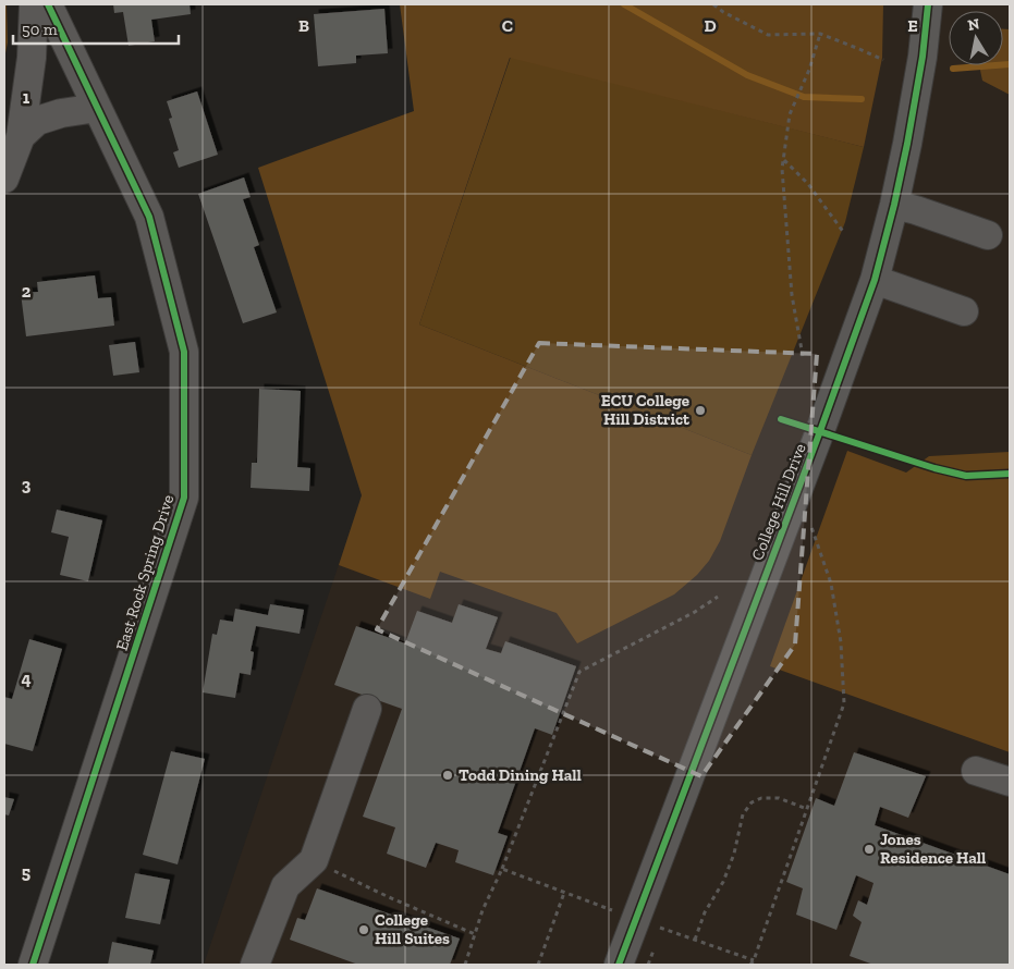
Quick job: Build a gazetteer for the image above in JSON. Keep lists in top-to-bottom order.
{
  "streets": {
    "street": ["College Hill Drive", "East Rock Spring Drive"]
  },
  "places": [
    "ECU College Hill District",
    "Todd Dining Hall",
    "Jones Residence Hall",
    "College Hill Suites"
  ],
  "scale_bar": "50 m",
  "north": "top",
  "grid": {
    "columns": [
      "B",
      "C",
      "D",
      "E"
    ],
    "rows": [
      "1",
      "2",
      "3",
      "4",
      "5"
    ]
  }
}
